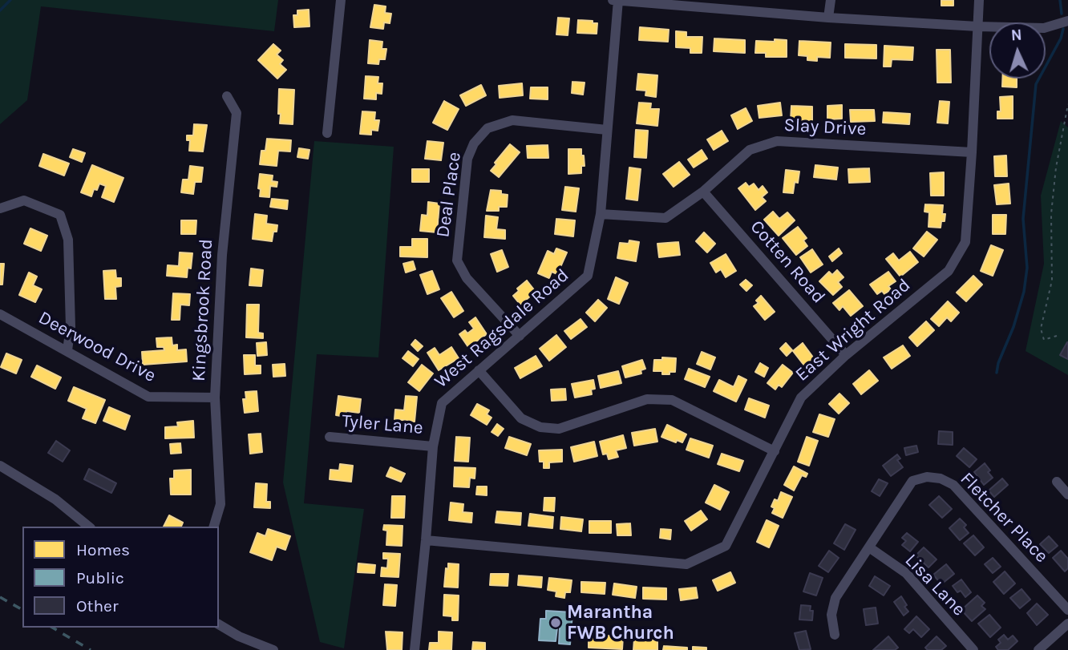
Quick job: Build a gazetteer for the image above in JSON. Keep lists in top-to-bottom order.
{
  "streets": {
    "street": [
      "Slay Drive",
      "Deal Place",
      "Cotten Road",
      "Kingsbrook Road",
      "West Ragsdale Road",
      "East Wright Road",
      "Deerwood Drive",
      "Tyler Lane",
      "Fletcher Place",
      "Lisa Lane"
    ]
  },
  "crossings": [
    ["Slay Drive", "Cotten Road"],
    ["Slay Drive", "West Ragsdale Road"],
    ["Slay Drive", "East Wright Road"],
    ["Deal Place", "West Ragsdale Road"],
    ["Cotten Road", "East Wright Road"],
    ["Kingsbrook Road", "Deerwood Drive"],
    ["West Ragsdale Road", "East Wright Road"],
    ["West Ragsdale Road", "Tyler Lane"],
    ["Fletcher Place", "Lisa Lane"]
  ],
  "places": ["Marantha FWB Church"],
  "legend": ["Homes", "Public", "Other"],
  "north": "top"
}
